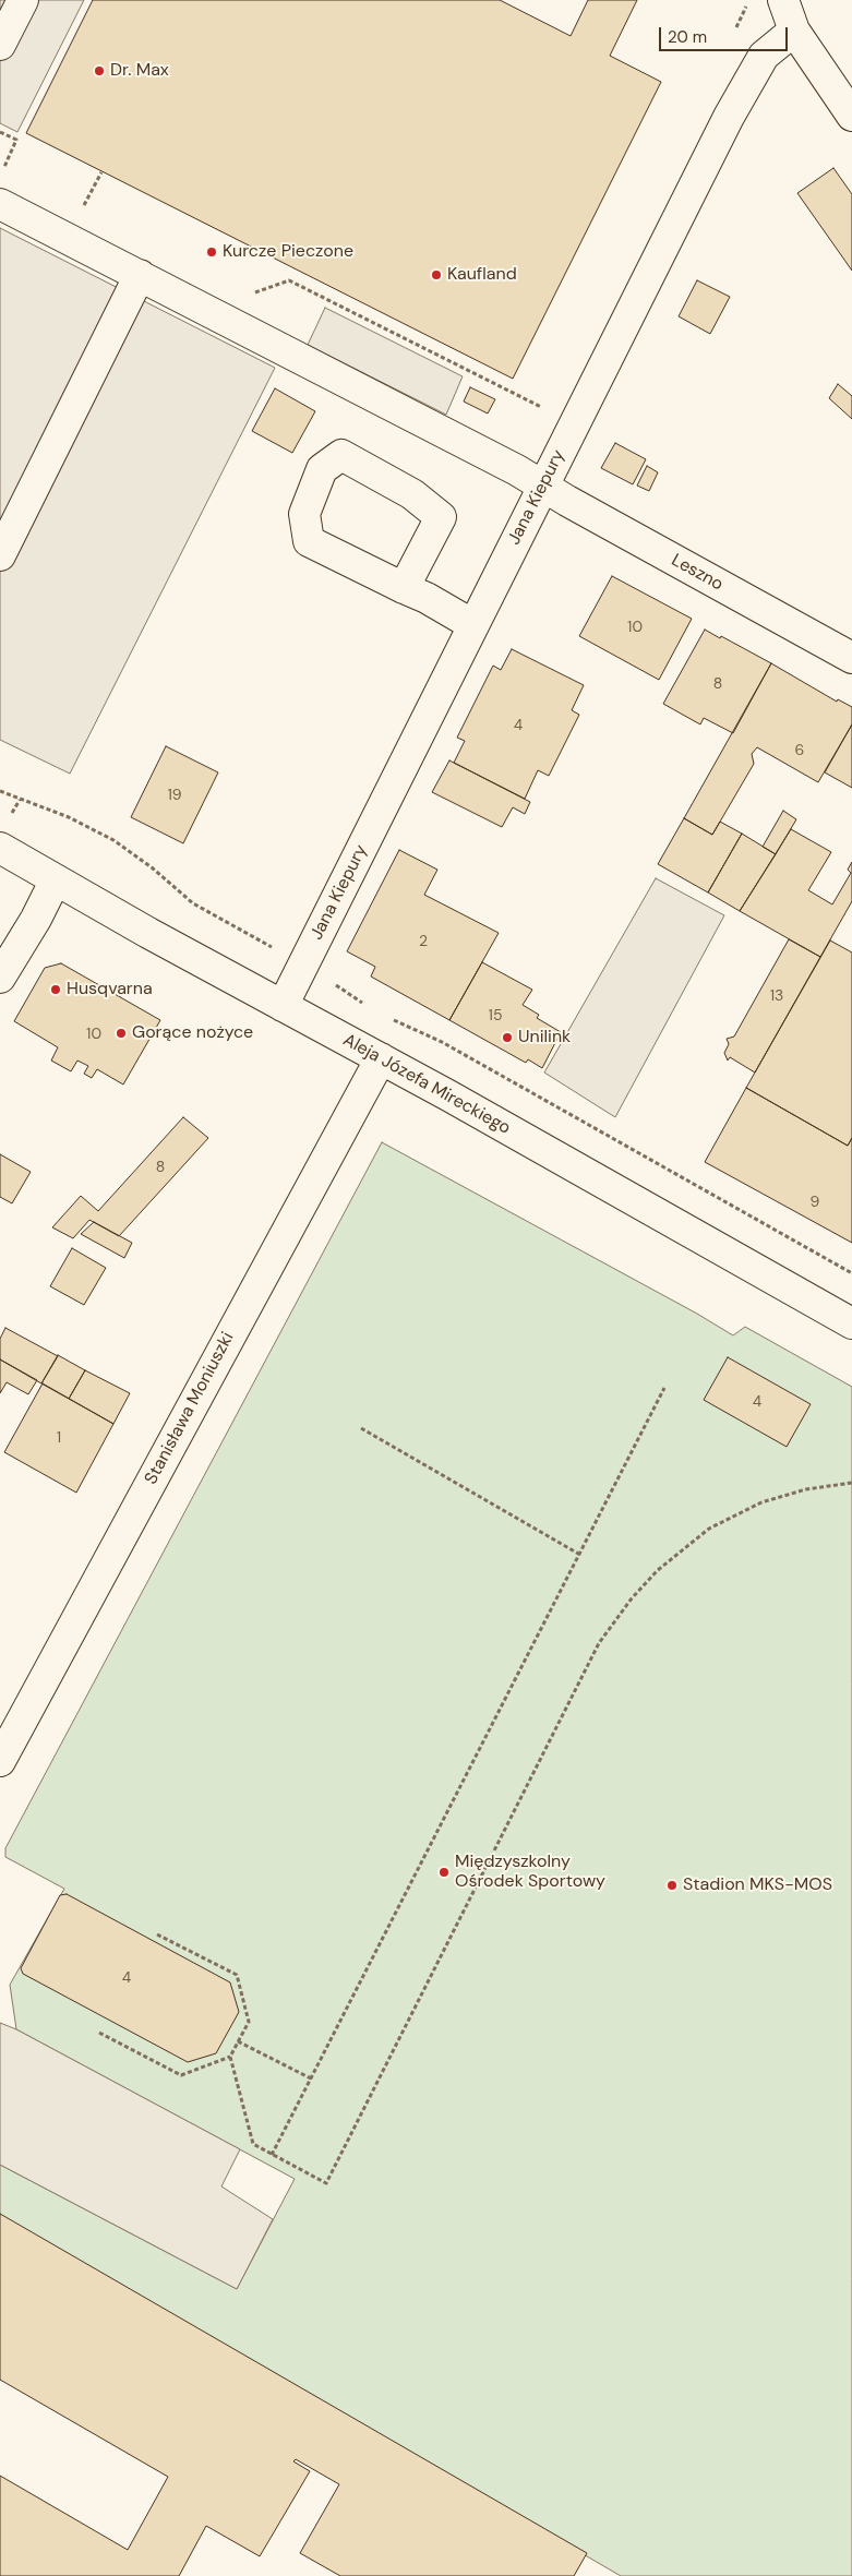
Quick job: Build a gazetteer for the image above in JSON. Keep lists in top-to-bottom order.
{
  "streets": {
    "street": [
      "Jana Kiepury",
      "Leszno",
      "Aleja Józefa Mireckiego",
      "Stanisława Moniuszki"
    ]
  },
  "crossings": [
    ["Jana Kiepury", "Leszno"],
    ["Jana Kiepury", "Aleja Józefa Mireckiego"],
    ["Aleja Józefa Mireckiego", "Stanisława Moniuszki"]
  ],
  "places": [
    "Dr. Max",
    "Kurcze Pieczone",
    "Kaufland",
    "Husqvarna",
    "Gorące nożyce",
    "Unilink",
    "Międzyszkolny Ośrodek Sportowy",
    "Stadion MKS-MOS"
  ],
  "house_numbers": [
    "10",
    "8",
    "4",
    "6",
    "19",
    "2",
    "13",
    "15",
    "10",
    "8",
    "9",
    "4",
    "1",
    "4"
  ],
  "scale_bar": "20 m"
}
